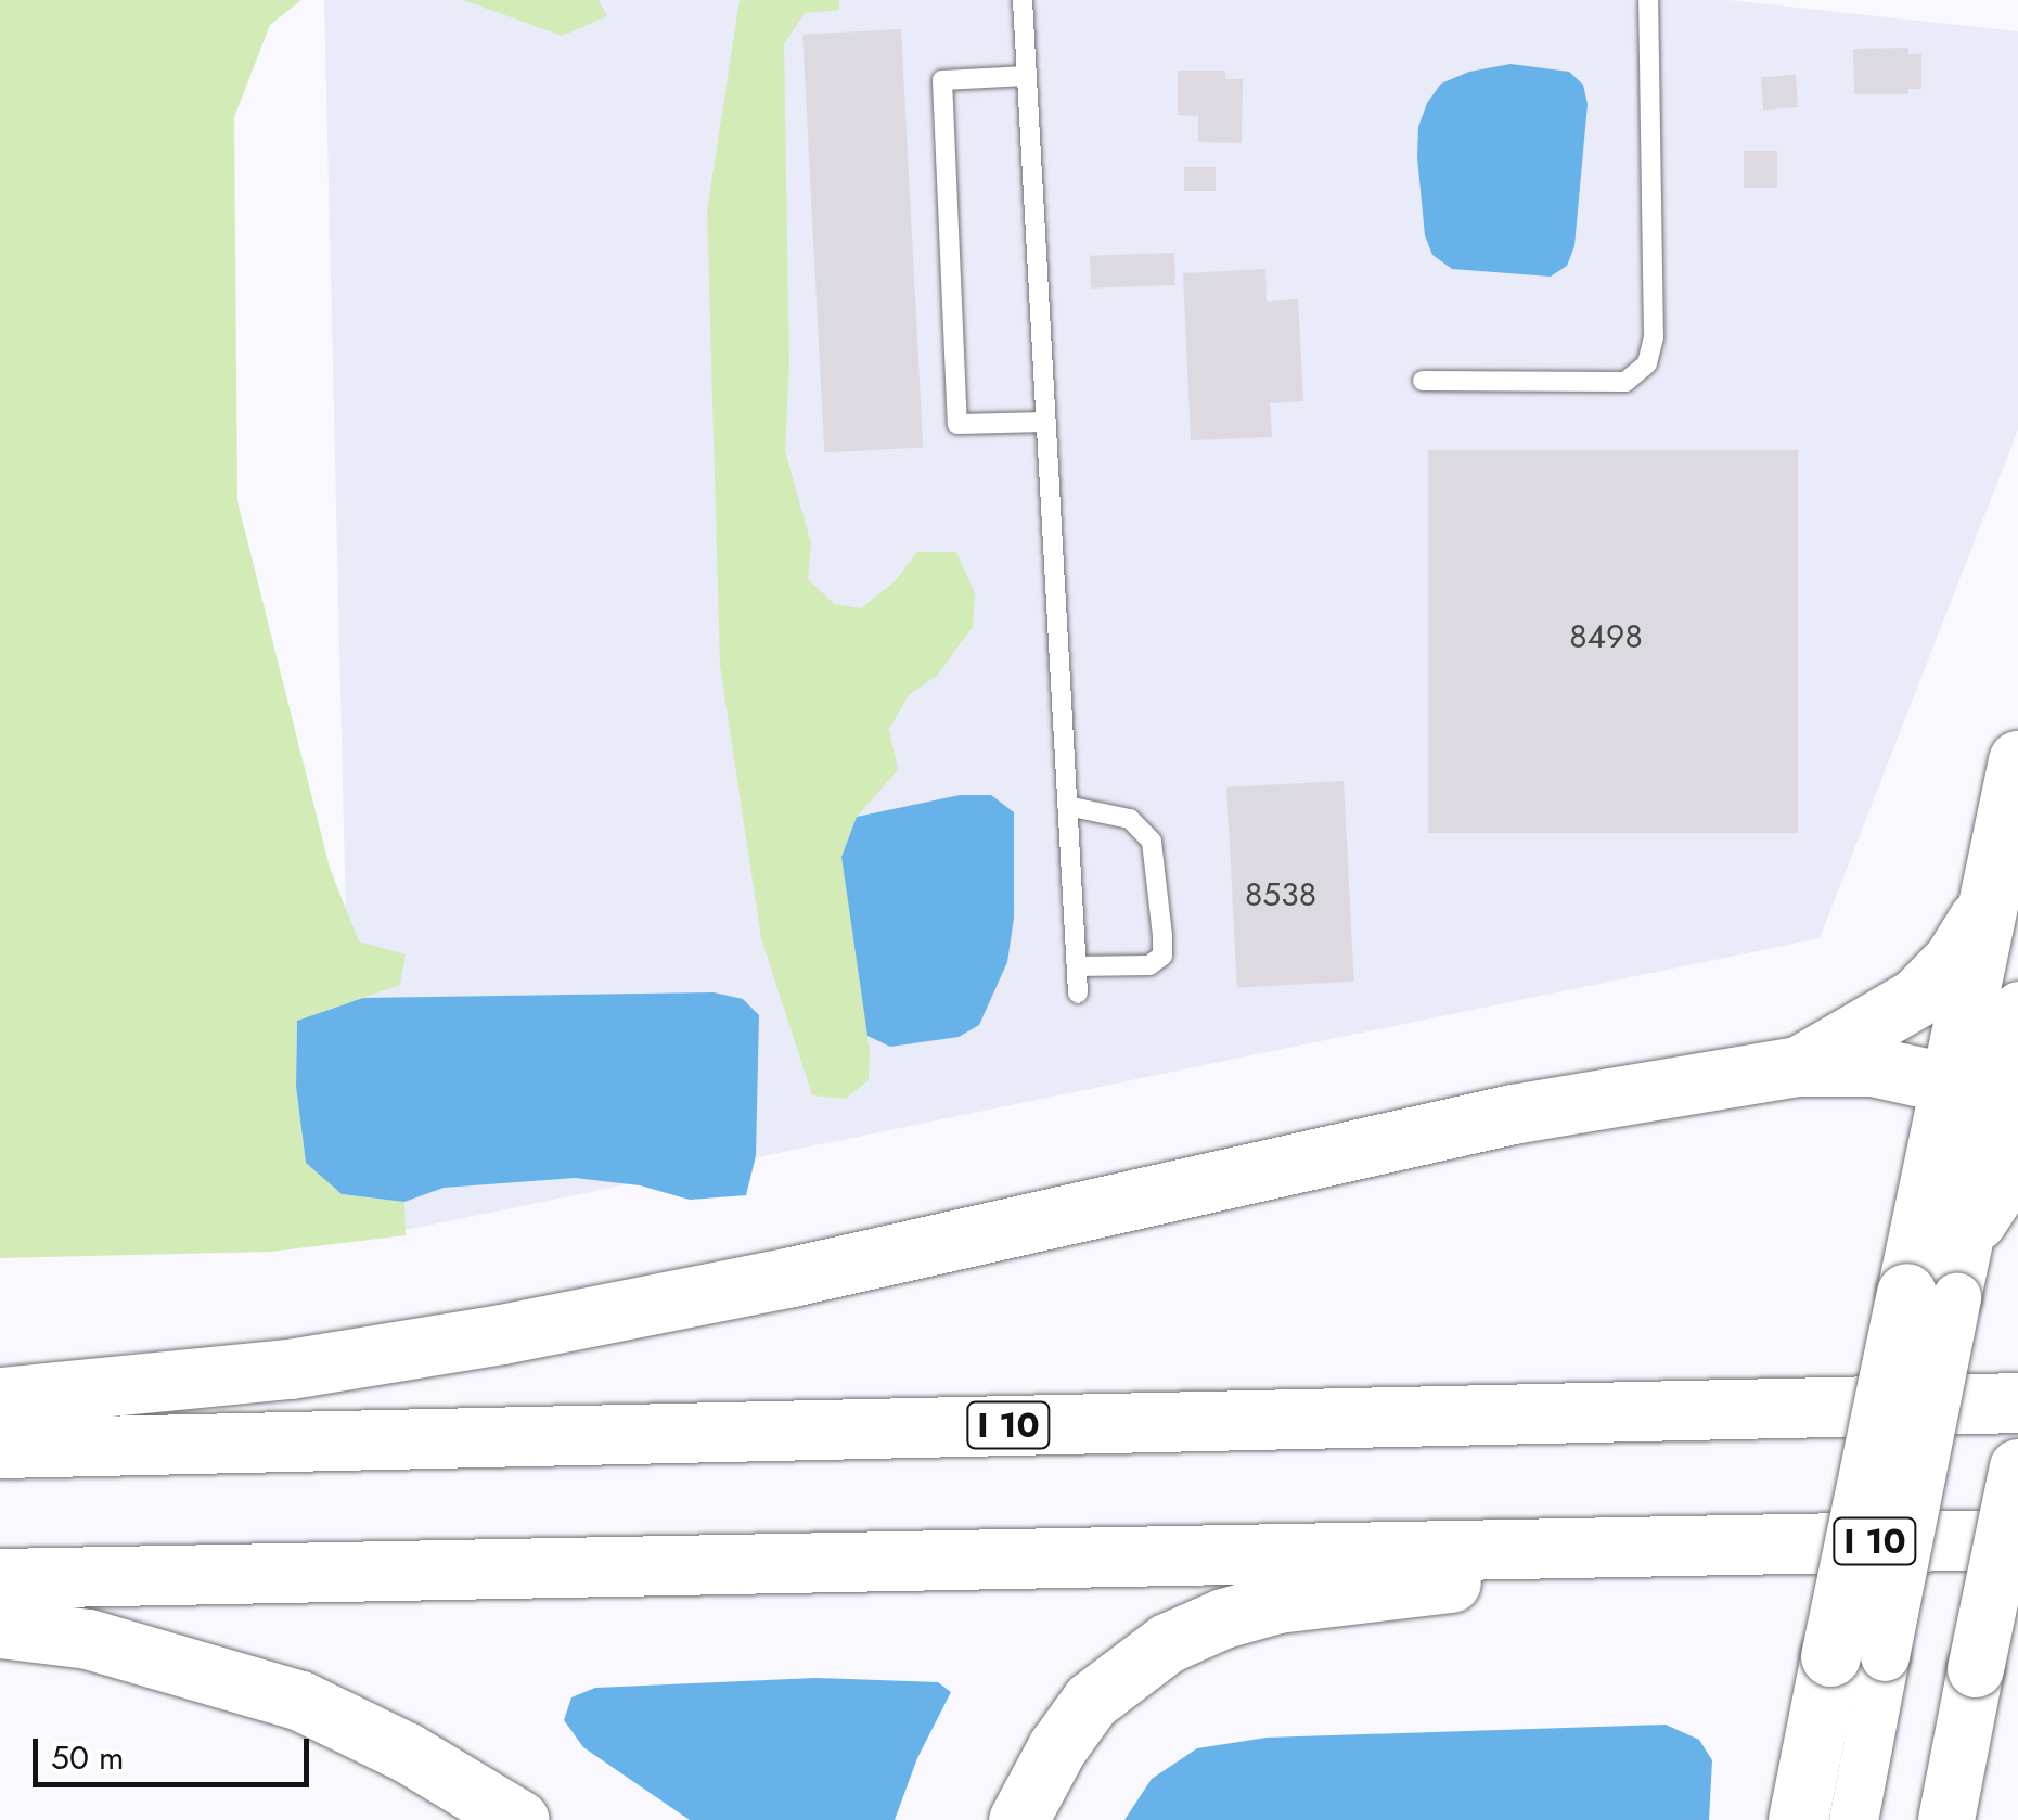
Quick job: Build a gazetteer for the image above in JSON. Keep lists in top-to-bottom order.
{
  "streets": {
    "highway": ["I 10"]
  },
  "house_numbers": ["8498", "8538"],
  "scale_bar": "50 m"
}
